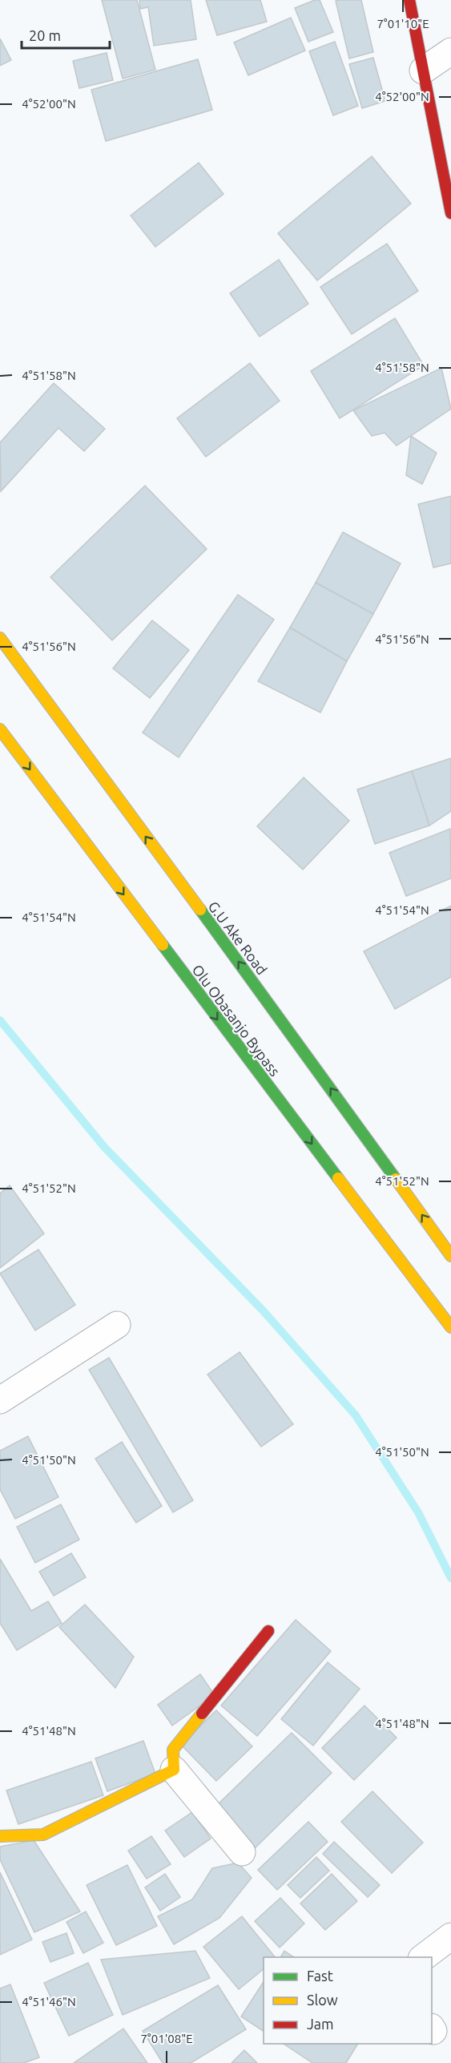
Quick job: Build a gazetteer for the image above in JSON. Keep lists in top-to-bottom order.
{
  "streets": {
    "main road": ["G.U Ake Road", "Olu Obasanjo Bypass"]
  },
  "one_way": ["G.U Ake Road", "Olu Obasanjo Bypass"],
  "legend": ["Fast", "Slow", "Jam"],
  "scale_bar": "20 m",
  "coordinates": [
    "7°01'10\"E",
    "4°52'00\"N",
    "4°51'58\"N",
    "4°51'56\"N",
    "4°51'54\"N",
    "4°51'52\"N",
    "4°51'50\"N",
    "4°51'48\"N",
    "4°51'46\"N",
    "7°01'08\"E"
  ]
}
